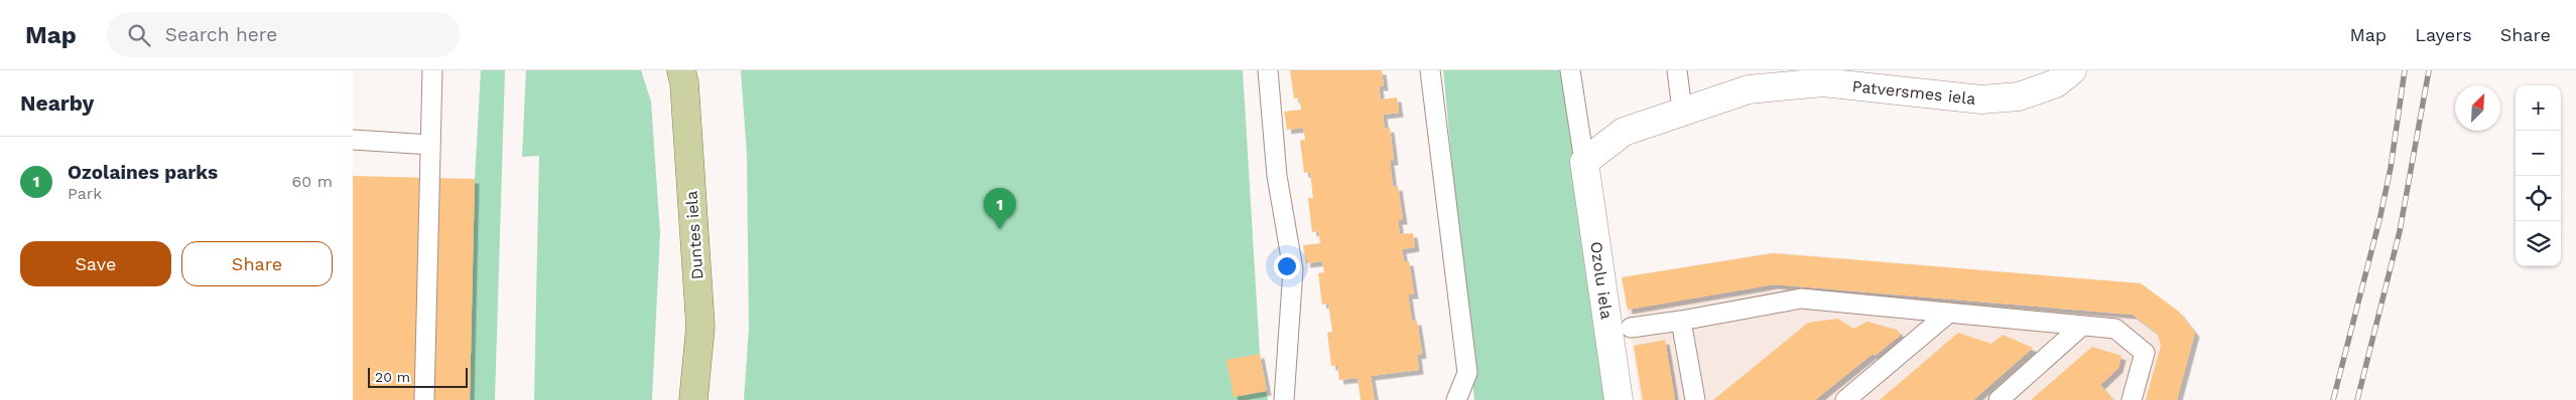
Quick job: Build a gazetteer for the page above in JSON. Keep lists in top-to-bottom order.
{
  "streets": {
    "main road": ["Duntes iela"],
    "street": ["Patversmes iela", "Ozolu iela"]
  },
  "crossings": [
    ["Patversmes iela", "Ozolu iela"]
  ],
  "scale_bar": "20 m",
  "north": "top right",
  "page": {
    "header": "Map",
    "search": "Search here",
    "nav": ["Map", "Layers", "Share"],
    "heading": "Nearby",
    "map_buttons": ["+", "−"],
    "list": [
      {
        "mark": "1",
        "name": "Ozolaines parks",
        "note": "Park",
        "value": "60 m"
      }
    ],
    "pins": "1",
    "buttons": ["Save", "Share"],
    "scale": "20 m"
  }
}
